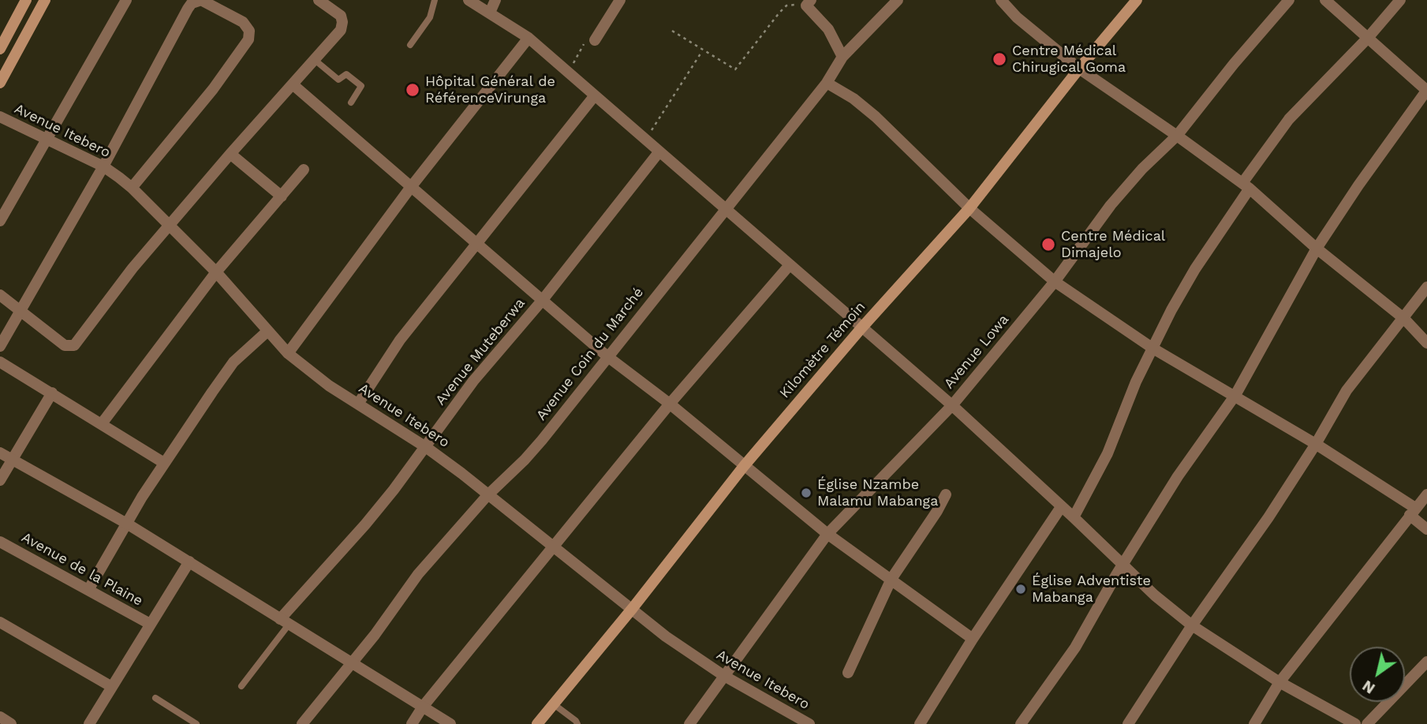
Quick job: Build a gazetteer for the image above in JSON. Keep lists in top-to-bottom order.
{
  "streets": {
    "main road": ["Kilomètre Témoin"],
    "street": [
      "Avenue Itebero",
      "Avenue Muteberwa",
      "Avenue Lowa",
      "Avenue Coin du Marché",
      "Avenue de la Plaine"
    ]
  },
  "crossings": [
    ["Avenue Itebero", "Kilomètre Témoin"],
    ["Avenue Itebero", "Avenue Muteberwa"],
    ["Avenue Itebero", "Avenue Lowa"],
    ["Avenue Itebero", "Avenue Coin du Marché"]
  ],
  "places": [
    "Centre Médical Chirugical Goma",
    "Hôpital Général de RéférenceVirunga",
    "Centre Médical Dimajelo",
    "Église Nzambe Malamu Mabanga",
    "Église Adventiste Mabanga"
  ],
  "north": "bottom left"
}
